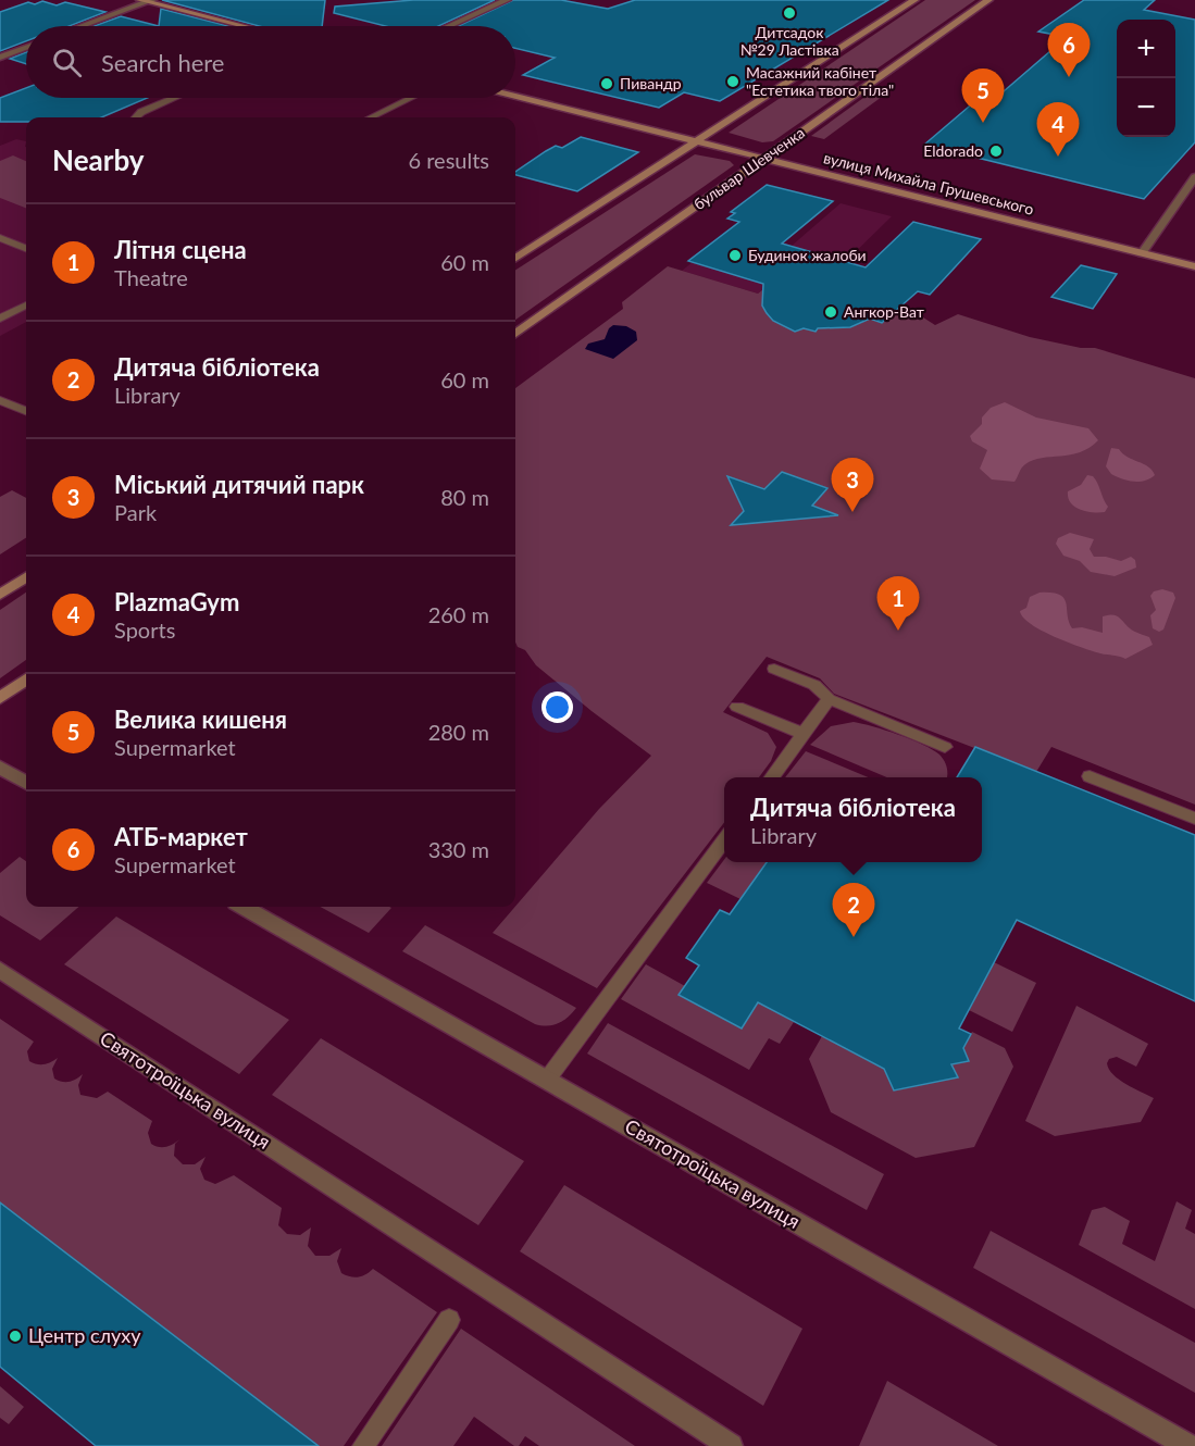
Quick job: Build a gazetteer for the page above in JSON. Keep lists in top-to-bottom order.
{
  "streets": {
    "main road": ["бульвар Шевченка", "вулиця Михайла Грушевського"],
    "street": ["Святотроїцька вулиця"]
  },
  "crossings": [
    ["бульвар Шевченка", "вулиця Михайла Грушевського"]
  ],
  "places": [
    "Дитсадок №29 Ластівка",
    "Масажний кабінет \"Естетика твого тіла\"",
    "Пивандр",
    "Eldorado",
    "Будинок жалоби",
    "Ангкор-Ват",
    "Центр слуху"
  ],
  "page": {
    "map_buttons": ["+", "−"],
    "pins": [
      "6",
      "5",
      "4",
      "3",
      "1",
      "2"
    ],
    "search": "Search here",
    "heading": ["Nearby", "6 results"],
    "list": [
      {
        "mark": "1",
        "name": "Літня сцена",
        "note": "Theatre",
        "value": "60 m"
      },
      {
        "mark": "2",
        "name": "Дитяча бібліотека",
        "note": "Library",
        "value": "60 m"
      },
      {
        "mark": "3",
        "name": "Міський дитячий парк",
        "note": "Park",
        "value": "80 m"
      },
      {
        "mark": "4",
        "name": "PlazmaGym",
        "note": "Sports",
        "value": "260 m"
      },
      {
        "mark": "5",
        "name": "Велика кишеня",
        "note": "Supermarket",
        "value": "280 m"
      },
      {
        "mark": "6",
        "name": "АТБ-маркет",
        "note": "Supermarket",
        "value": "330 m"
      }
    ],
    "popup": ["Дитяча бібліотека", "Library"]
  }
}
